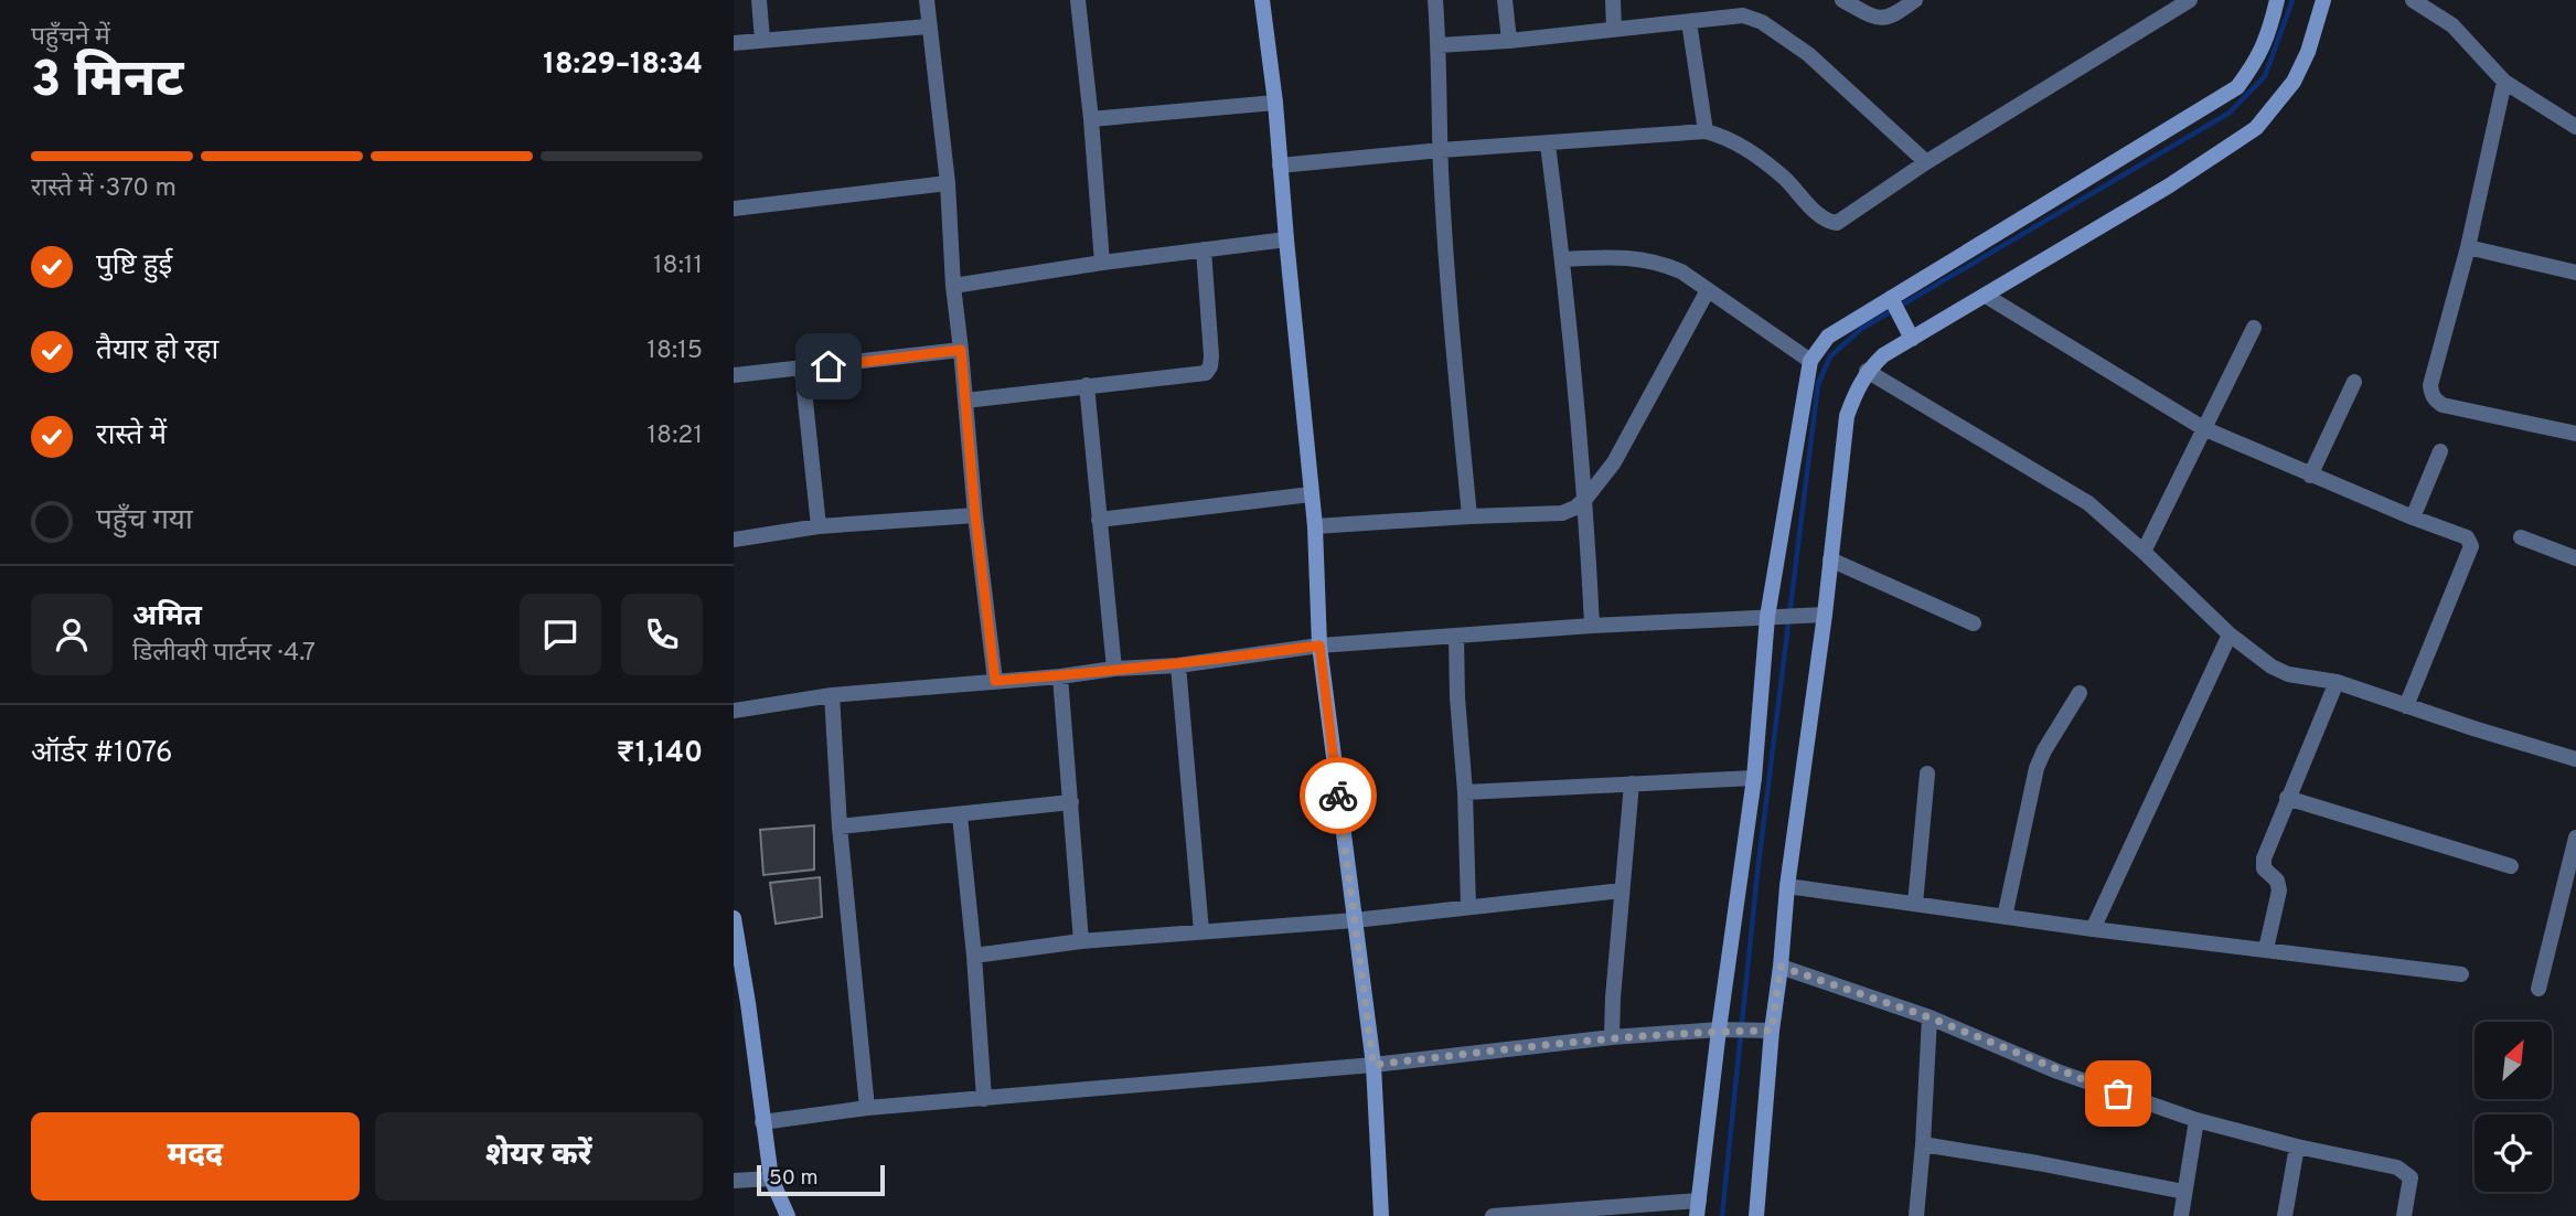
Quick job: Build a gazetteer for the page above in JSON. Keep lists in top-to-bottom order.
{
  "scale_bar": "50 m",
  "north": "top right",
  "page": {
    "heading": ["3 मिनट", "पहुँचने में", "18:29–18:34"],
    "panel": [
      "अमित",
      "डिलीवरी पार्टनर · 4.7",
      "ऑर्डर #1076",
      "₹1,140"
    ],
    "bar": "रास्ते में · 370 m",
    "list": [
      ["पुष्टि हुई", "18:11"],
      ["तैयार हो रहा", "18:15"],
      ["रास्ते में", "18:21"],
      "पहुँच गया"
    ],
    "buttons": ["मदद", "शेयर करें"],
    "scale": "50 m"
  }
}
